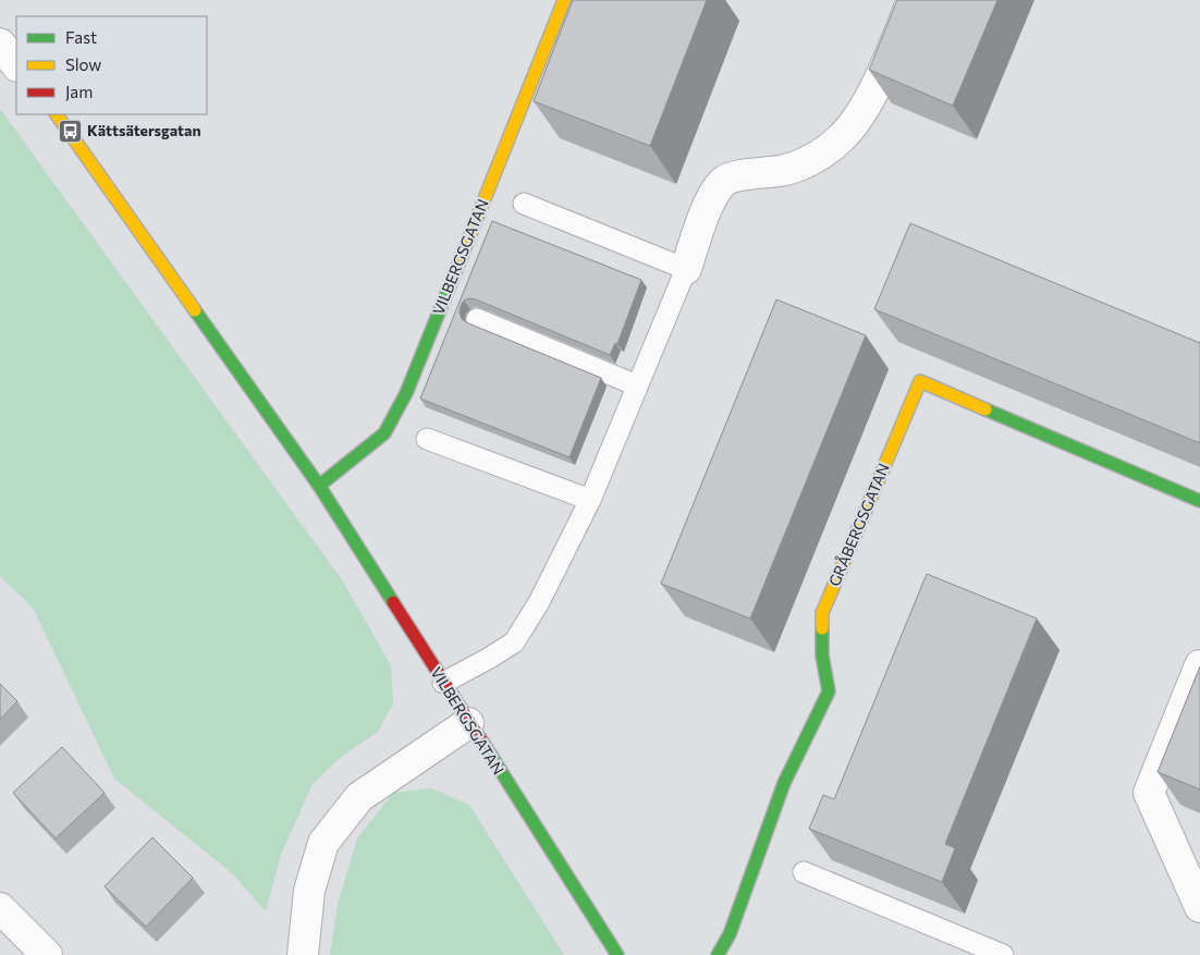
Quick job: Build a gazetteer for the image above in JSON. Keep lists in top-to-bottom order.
{
  "streets": {
    "street": ["VILBERGSGATAN", "GRÅBERGSGATAN"]
  },
  "places": {
    "bus stop": ["Kättsätersgatan"]
  },
  "legend": ["Fast", "Slow", "Jam"]
}
